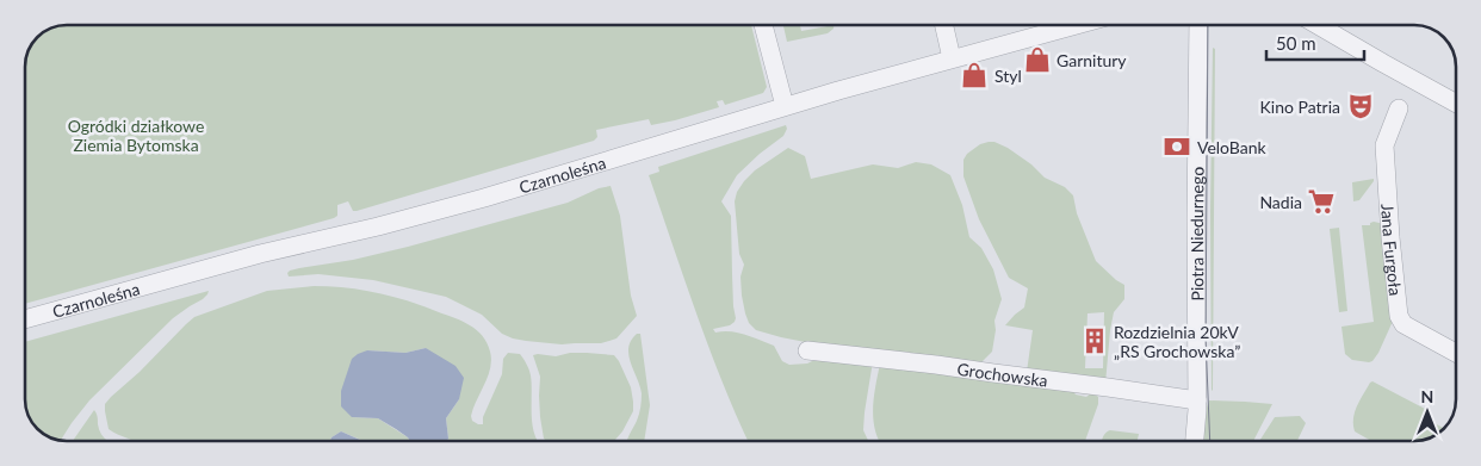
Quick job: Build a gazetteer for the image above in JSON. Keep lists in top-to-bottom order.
{
  "streets": {
    "street": [
      "Czarnoleśna",
      "Piotra Niedurnego",
      "Jana Furgoła",
      "Grochowska"
    ]
  },
  "crossings": [
    ["Piotra Niedurnego", "Grochowska"]
  ],
  "parks": ["Ogródki działkowe Ziemia Bytomska"],
  "places": {
    "shop": ["Garnitury", "Styl"],
    "theatre": ["Kino Patria"],
    "bank": ["VeloBank"],
    "supermarket": ["Nadia"],
    "building": ["Rozdzielnia 20kV „RS Grochowska”"]
  },
  "scale_bar": "50 m",
  "north": "top"
}
